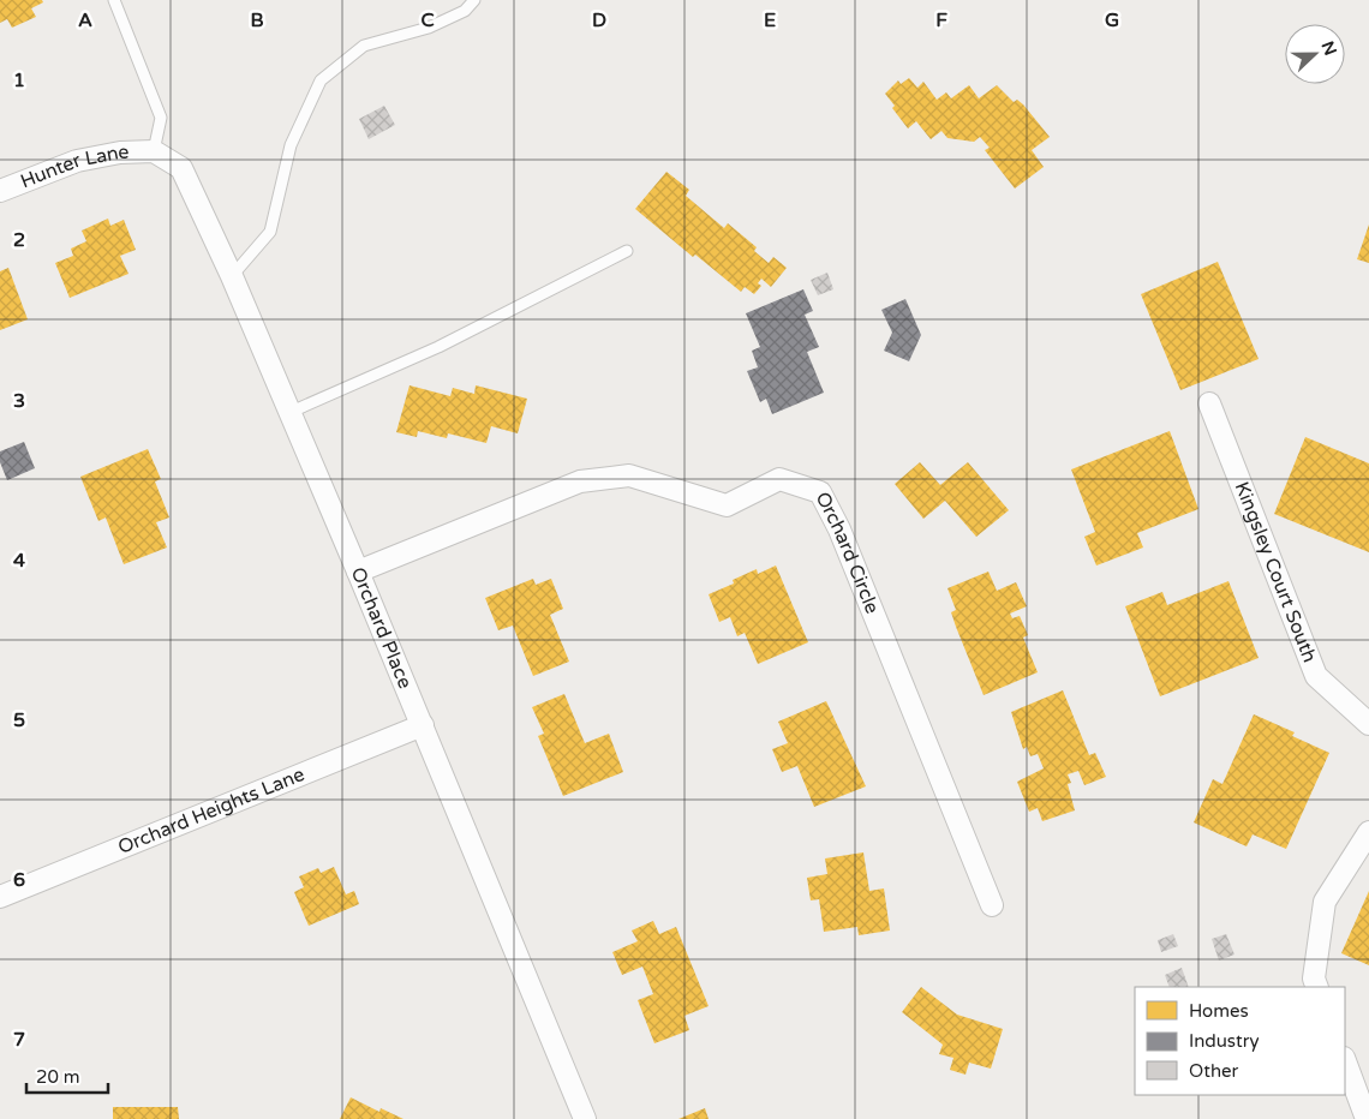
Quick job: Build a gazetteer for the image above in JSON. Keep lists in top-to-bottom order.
{
  "streets": {
    "street": [
      "Hunter Lane",
      "Orchard Circle",
      "Kingsley Court South",
      "Orchard Place",
      "Orchard Heights Lane"
    ]
  },
  "crossings": [
    ["Hunter Lane", "Orchard Place"],
    ["Orchard Circle", "Orchard Place"],
    ["Orchard Place", "Orchard Heights Lane"]
  ],
  "legend": ["Homes", "Industry", "Other"],
  "scale_bar": "20 m",
  "north": "right",
  "grid": {
    "columns": [
      "A",
      "B",
      "C",
      "D",
      "E",
      "F",
      "G"
    ],
    "rows": [
      "1",
      "2",
      "3",
      "4",
      "5",
      "6",
      "7"
    ]
  }
}
